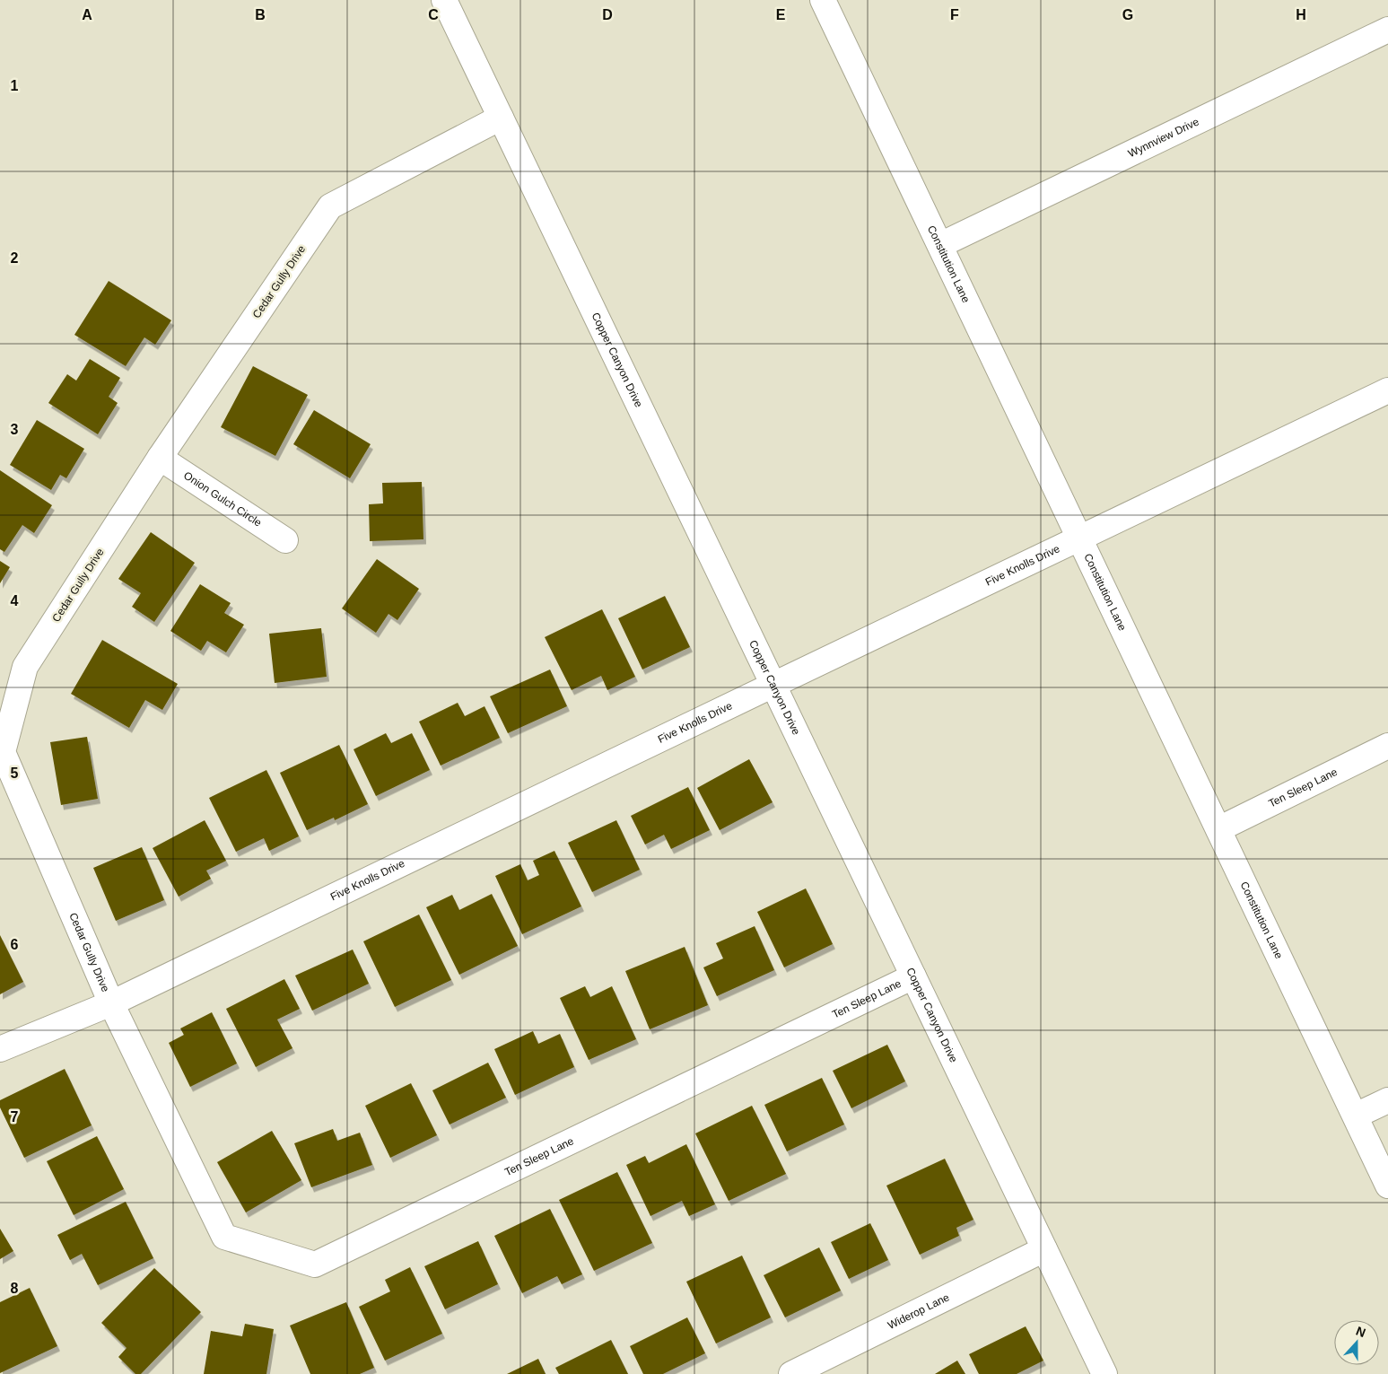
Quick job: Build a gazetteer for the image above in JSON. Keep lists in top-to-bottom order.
{
  "streets": {
    "street": [
      "Wynnview Drive",
      "Constitution Lane",
      "Cedar Gully Drive",
      "Copper Canyon Drive",
      "Onion Gulch Circle",
      "Five Knolls Drive",
      "Ten Sleep Lane",
      "Widerop Lane"
    ]
  },
  "crossings": [
    ["Wynnview Drive", "Constitution Lane"],
    ["Constitution Lane", "Five Knolls Drive"],
    ["Constitution Lane", "Ten Sleep Lane"],
    ["Cedar Gully Drive", "Copper Canyon Drive"],
    ["Cedar Gully Drive", "Onion Gulch Circle"],
    ["Cedar Gully Drive", "Five Knolls Drive"],
    ["Cedar Gully Drive", "Ten Sleep Lane"],
    ["Copper Canyon Drive", "Five Knolls Drive"],
    ["Copper Canyon Drive", "Ten Sleep Lane"],
    ["Copper Canyon Drive", "Widerop Lane"]
  ],
  "north": "top",
  "grid": {
    "columns": [
      "A",
      "B",
      "C",
      "D",
      "E",
      "F",
      "G",
      "H"
    ],
    "rows": [
      "1",
      "2",
      "3",
      "4",
      "5",
      "6",
      "7",
      "8"
    ]
  }
}
